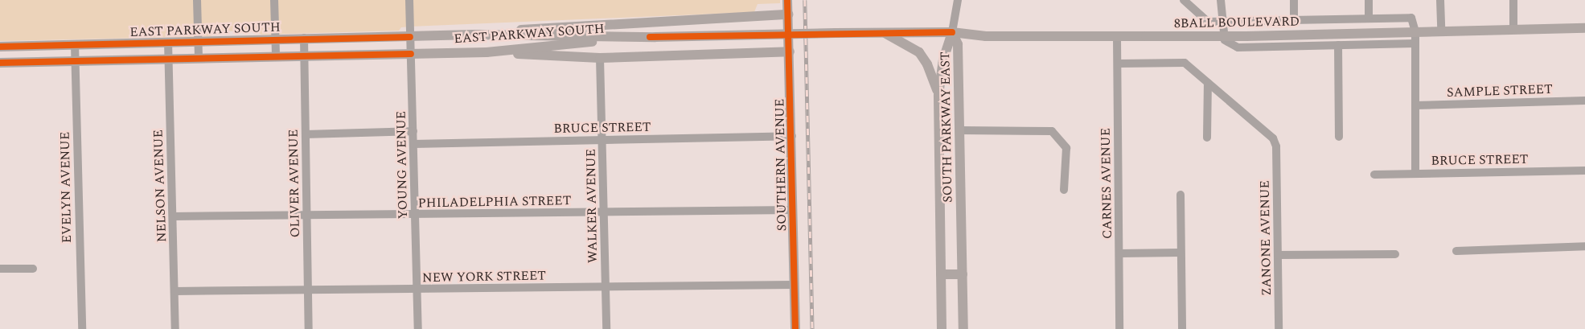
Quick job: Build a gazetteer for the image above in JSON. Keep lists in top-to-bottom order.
{
  "streets": {
    "main road": [
      "8BALL BOULEVARD",
      "EAST PARKWAY SOUTH",
      "SOUTH PARKWAY EAST",
      "SOUTHERN AVENUE"
    ],
    "street": [
      "SAMPLE STREET",
      "BRUCE STREET",
      "YOUNG AVENUE",
      "OLIVER AVENUE",
      "CARNES AVENUE",
      "NELSON AVENUE",
      "EVELYN AVENUE",
      "PHILADELPHIA STREET",
      "WALKER AVENUE",
      "ZANONE AVENUE",
      "NEW YORK STREET"
    ]
  },
  "crossings": [
    ["8BALL BOULEVARD", "EAST PARKWAY SOUTH"],
    ["8BALL BOULEVARD", "SOUTH PARKWAY EAST"],
    ["8BALL BOULEVARD", "CARNES AVENUE"],
    ["EAST PARKWAY SOUTH", "SOUTH PARKWAY EAST"],
    ["EAST PARKWAY SOUTH", "YOUNG AVENUE"],
    ["EAST PARKWAY SOUTH", "OLIVER AVENUE"],
    ["EAST PARKWAY SOUTH", "NELSON AVENUE"],
    ["EAST PARKWAY SOUTH", "EVELYN AVENUE"],
    ["BRUCE STREET", "YOUNG AVENUE"],
    ["BRUCE STREET", "SOUTHERN AVENUE"],
    ["BRUCE STREET", "WALKER AVENUE"],
    ["YOUNG AVENUE", "PHILADELPHIA STREET"],
    ["YOUNG AVENUE", "NEW YORK STREET"],
    ["SOUTHERN AVENUE", "PHILADELPHIA STREET"],
    ["SOUTHERN AVENUE", "NEW YORK STREET"],
    ["OLIVER AVENUE", "PHILADELPHIA STREET"],
    ["OLIVER AVENUE", "NEW YORK STREET"],
    ["NELSON AVENUE", "PHILADELPHIA STREET"],
    ["NELSON AVENUE", "NEW YORK STREET"],
    ["PHILADELPHIA STREET", "WALKER AVENUE"],
    ["WALKER AVENUE", "NEW YORK STREET"]
  ]
}
